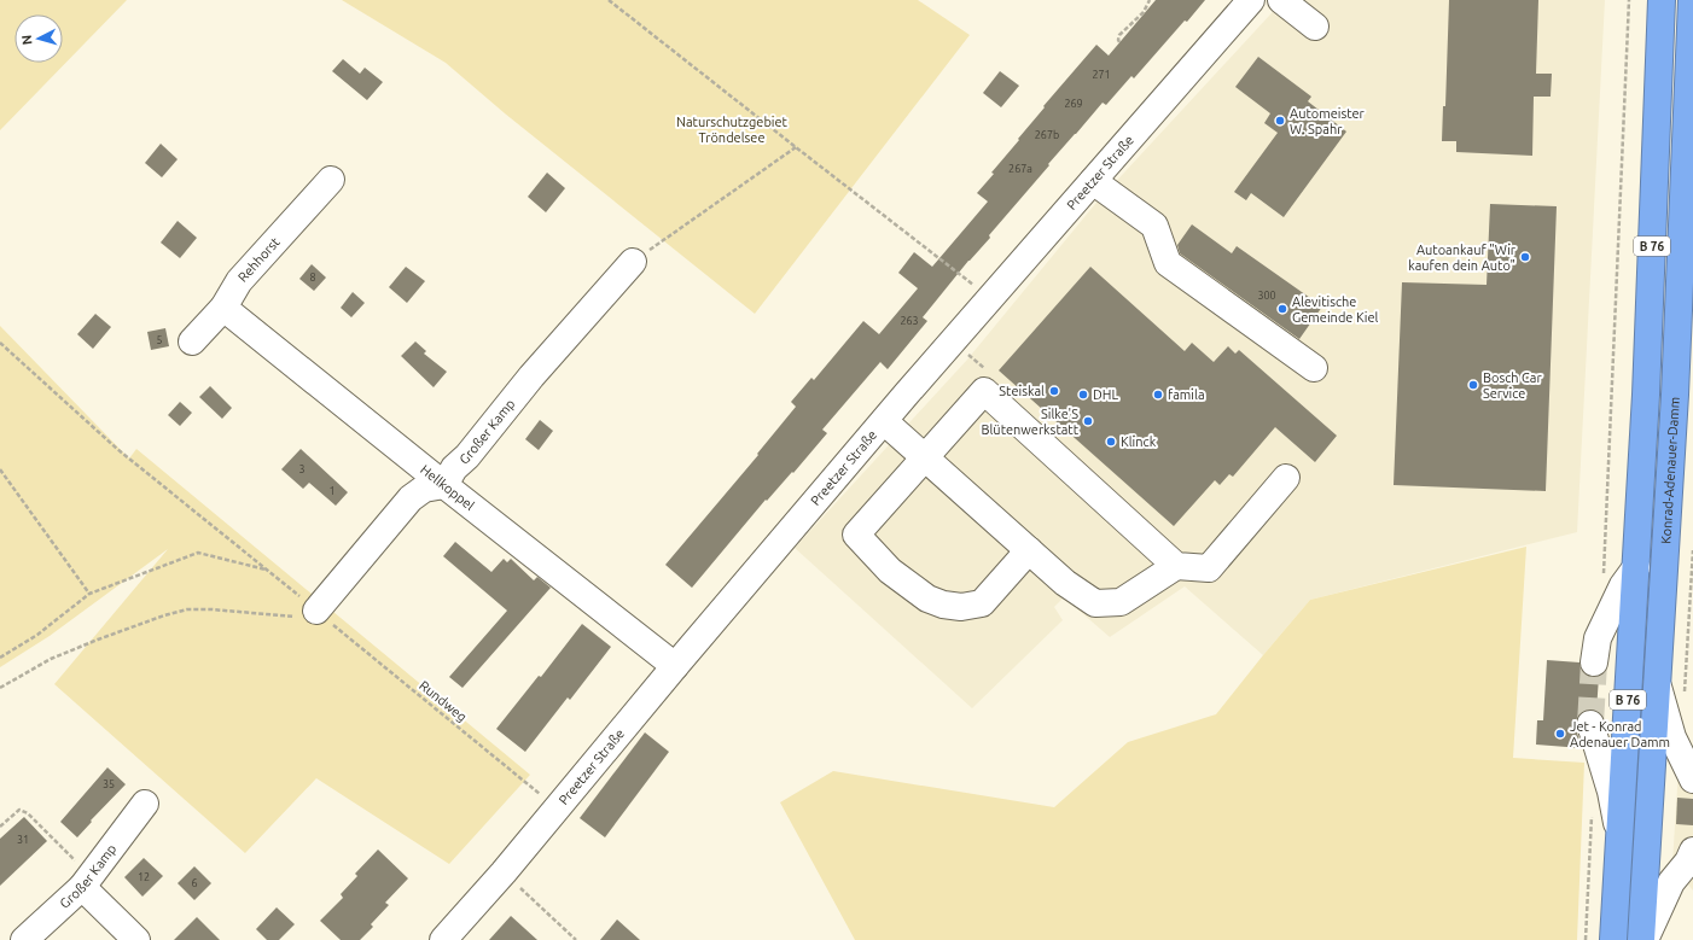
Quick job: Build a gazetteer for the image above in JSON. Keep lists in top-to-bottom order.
{
  "streets": {
    "highway": ["B 76", "Konrad-Adenauer-Damm"],
    "street": [
      "Preetzer Straße",
      "Rehhorst",
      "Großer Kamp",
      "Hellkoppel"
    ],
    "path": ["Rundweg"]
  },
  "crossings": [
    ["Preetzer Straße", "Hellkoppel"],
    ["Preetzer Straße", "Rundweg"],
    ["Rehhorst", "Hellkoppel"],
    ["Großer Kamp", "Hellkoppel"]
  ],
  "parks": ["Naturschutzgebiet Tröndelsee"],
  "places": [
    "Automeister W. Spahr",
    "Autoankauf \"Wir kaufen dein Auto\"",
    "Alevitische Gemeinde Kiel",
    "Bosch Car Service",
    "Steiskal",
    "DHL",
    "famila",
    "Silke'S Blütenwerkstatt",
    "Klinck",
    "Jet - Konrad Adenauer Damm"
  ],
  "house_numbers": [
    "271",
    "269",
    "267b",
    "267a",
    "8",
    "300",
    "263",
    "5",
    "3",
    "1",
    "35",
    "31",
    "12",
    "6"
  ],
  "north": "left"
}
